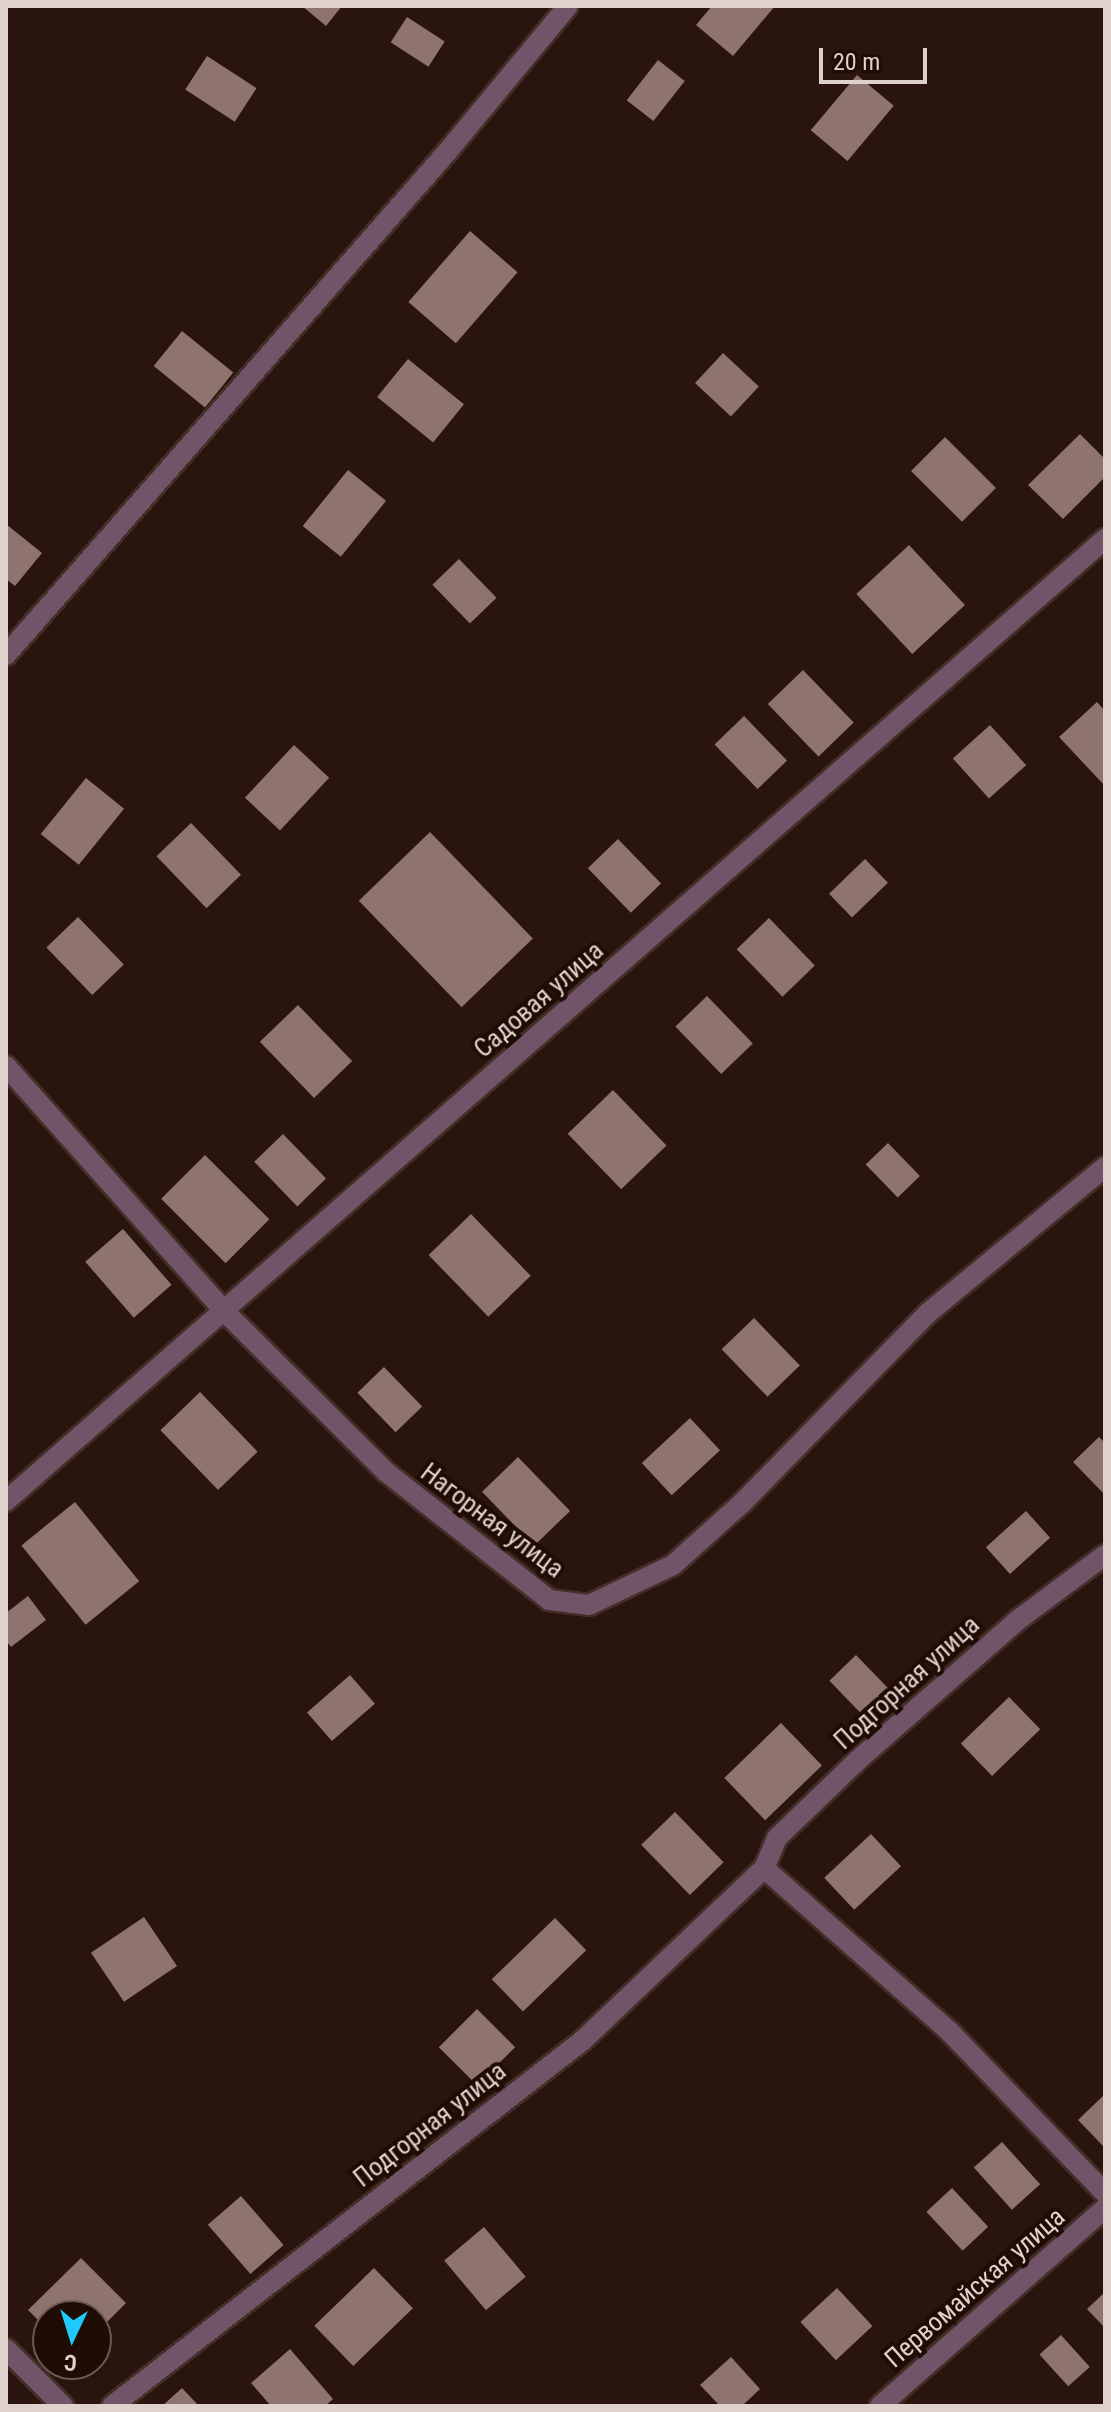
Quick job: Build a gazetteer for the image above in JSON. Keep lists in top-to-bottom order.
{
  "streets": {
    "street": [
      "Садовая улица",
      "Нагорная улица",
      "Подгорная улица",
      "Первомайская улица"
    ]
  },
  "crossings": [
    ["Садовая улица", "Нагорная улица"]
  ],
  "scale_bar": "20 m",
  "north": "bottom"
}
